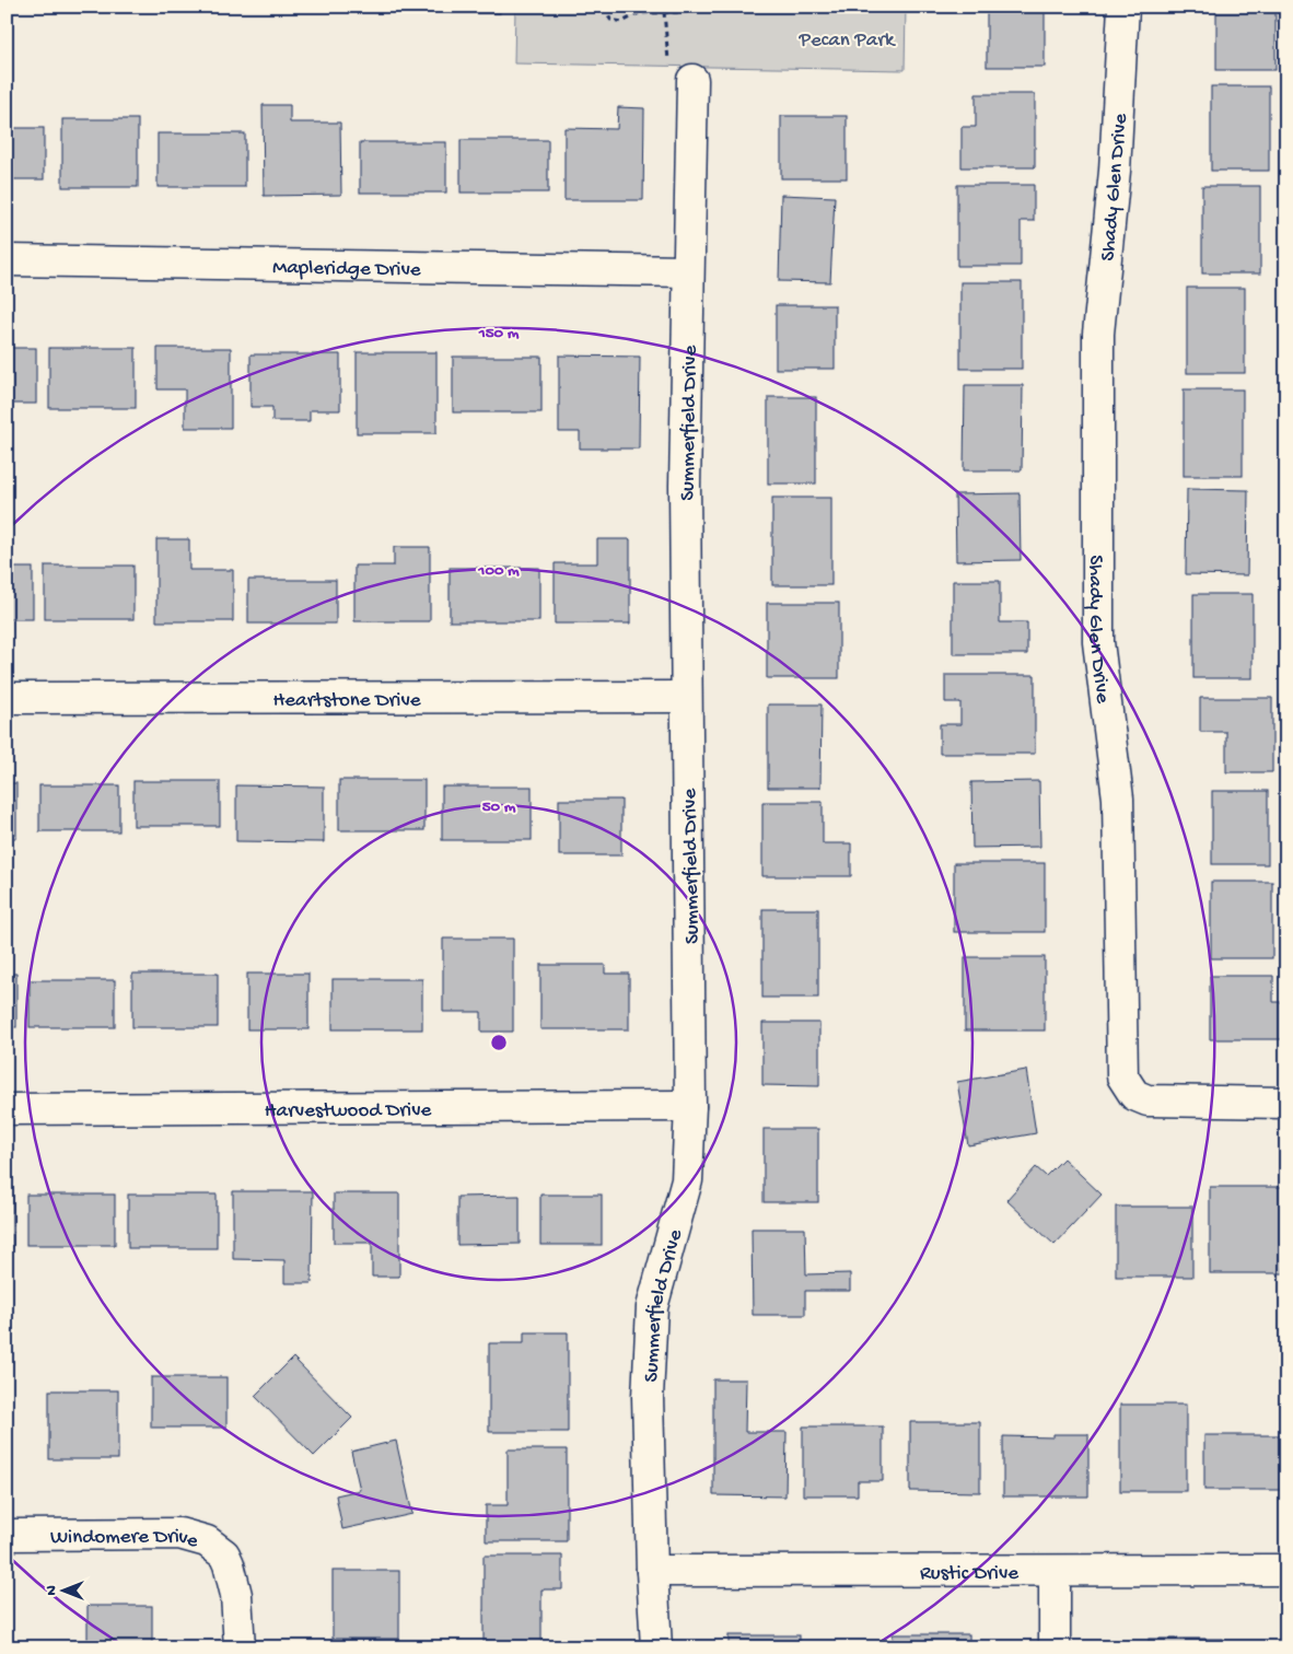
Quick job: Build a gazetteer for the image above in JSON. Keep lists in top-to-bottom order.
{
  "streets": {
    "street": [
      "Shady Glen Drive",
      "Mapleridge Drive",
      "Summerfield Drive",
      "Heartstone Drive",
      "Harvestwood Drive",
      "Windomere Drive",
      "Rustic Drive"
    ]
  },
  "crossings": [
    ["Mapleridge Drive", "Summerfield Drive"],
    ["Summerfield Drive", "Heartstone Drive"],
    ["Summerfield Drive", "Harvestwood Drive"],
    ["Summerfield Drive", "Rustic Drive"]
  ],
  "parks": ["Pecan Park"],
  "north": "left",
  "rings": ["150 m", "100 m", "50 m"]
}
